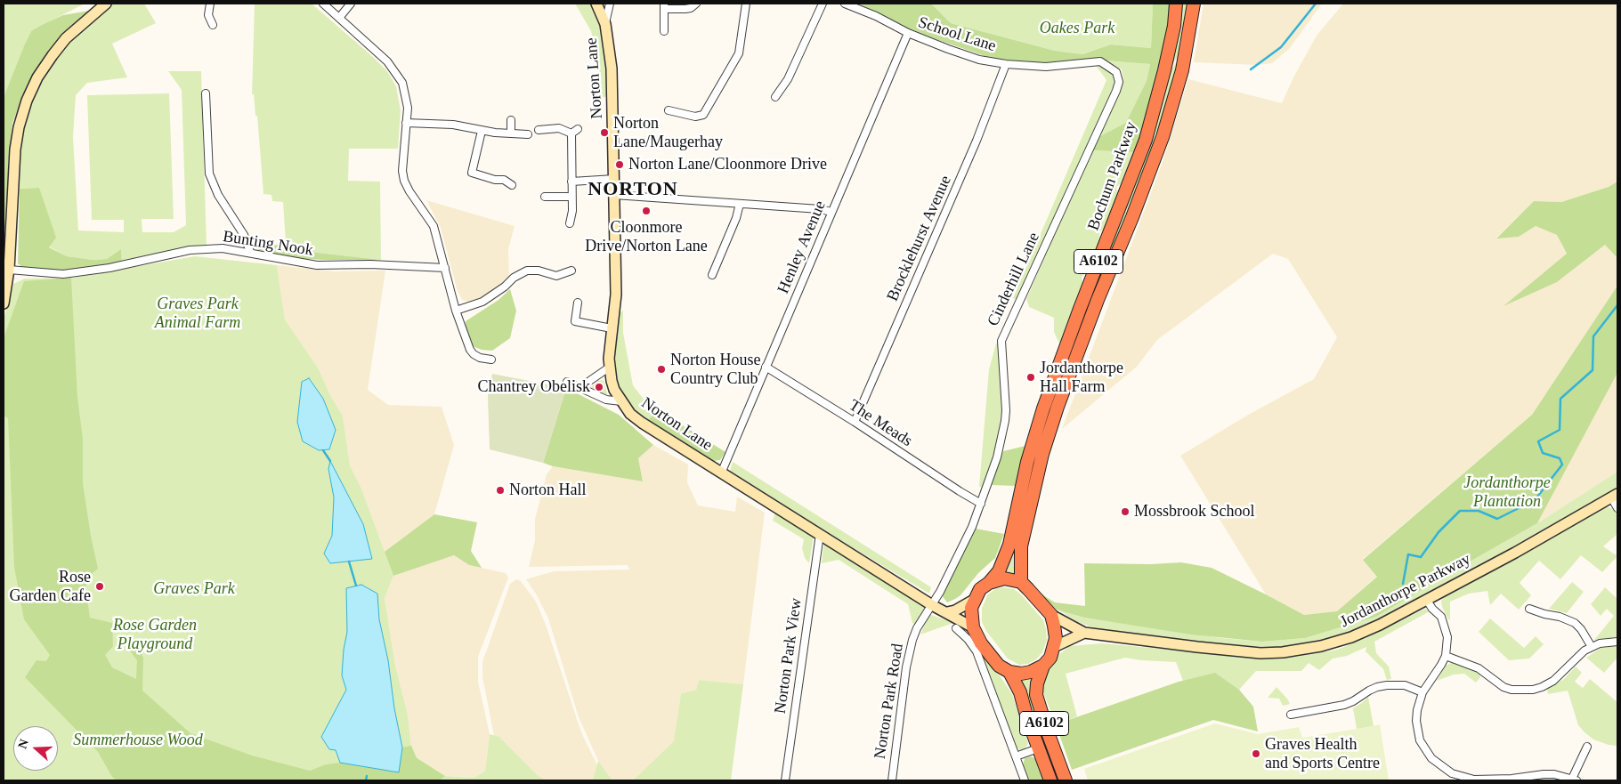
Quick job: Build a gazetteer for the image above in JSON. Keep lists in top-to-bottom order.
{
  "streets": {
    "highway": ["Bochum Parkway", "A6102"],
    "street": [
      "School Lane",
      "Norton Lane",
      "Brocklehurst Avenue",
      "Bunting Nook",
      "Henley Avenue",
      "Cinderhill Lane",
      "The Meads",
      "Jordanthorpe Parkway",
      "Norton Park View",
      "Norton Park Road"
    ]
  },
  "crossings": [
    ["School Lane", "Brocklehurst Avenue"],
    ["School Lane", "Henley Avenue"],
    ["School Lane", "Cinderhill Lane"],
    ["Norton Lane", "Bochum Parkway"],
    ["Norton Lane", "Henley Avenue"],
    ["Norton Lane", "A6102"],
    ["Norton Lane", "Cinderhill Lane"],
    ["Norton Lane", "Jordanthorpe Parkway"],
    ["Norton Lane", "Norton Park View"],
    ["Norton Lane", "Norton Park Road"],
    ["Bochum Parkway", "A6102"],
    ["Bochum Parkway", "Jordanthorpe Parkway"],
    ["Brocklehurst Avenue", "The Meads"],
    ["Henley Avenue", "The Meads"],
    ["A6102", "Jordanthorpe Parkway"],
    ["Cinderhill Lane", "The Meads"],
    ["Cinderhill Lane", "Norton Park Road"]
  ],
  "districts": ["NORTON"],
  "parks": [
    "Oakes Park",
    "Graves Park Animal Farm",
    "Jordanthorpe Plantation",
    "Graves Park",
    "Rose Garden Playground",
    "Summerhouse Wood"
  ],
  "places": [
    "Norton Lane/Maugerhay",
    "Norton Lane/Cloonmore Drive",
    "Cloonmore Drive/Norton Lane",
    "Norton House Country Club",
    "Jordanthorpe Hall Farm",
    "Chantrey Obelisk",
    "Norton Hall",
    "Mossbrook School",
    "Rose Garden Cafe",
    "Graves Health and Sports Centre"
  ],
  "north": "left"
}
